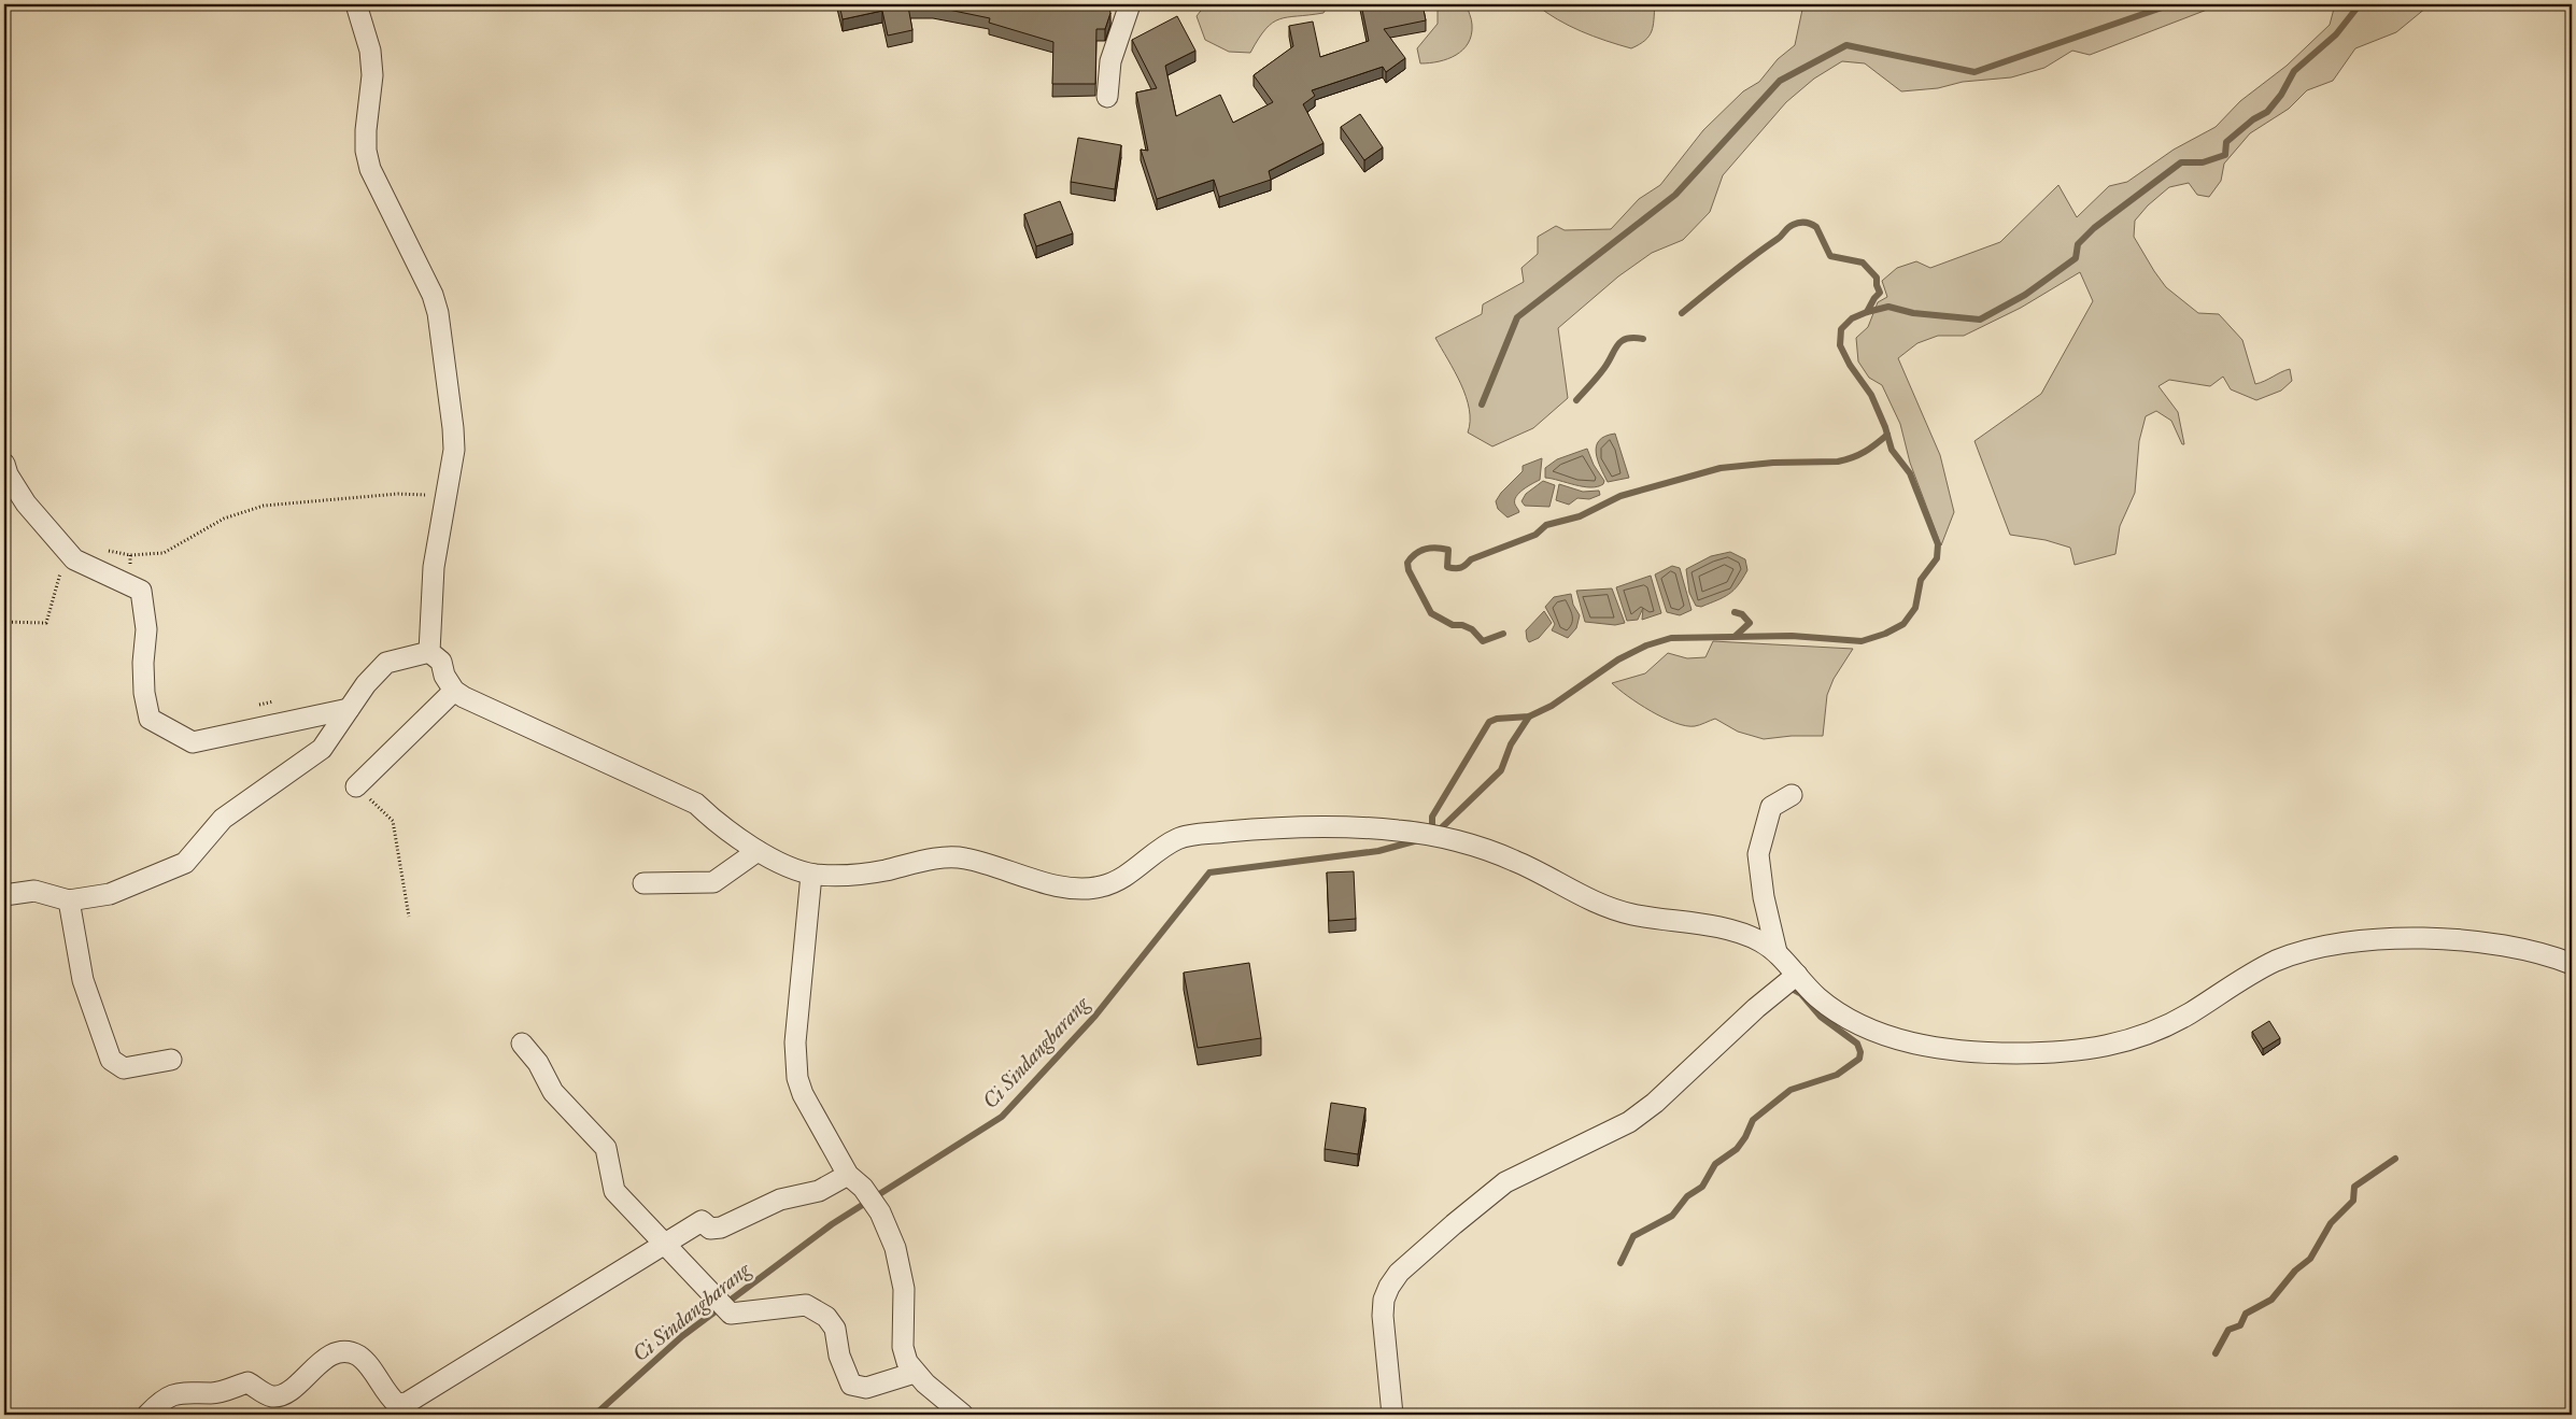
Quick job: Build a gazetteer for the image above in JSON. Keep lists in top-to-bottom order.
{
  "water": ["Ci Sindangbarang"]
}
